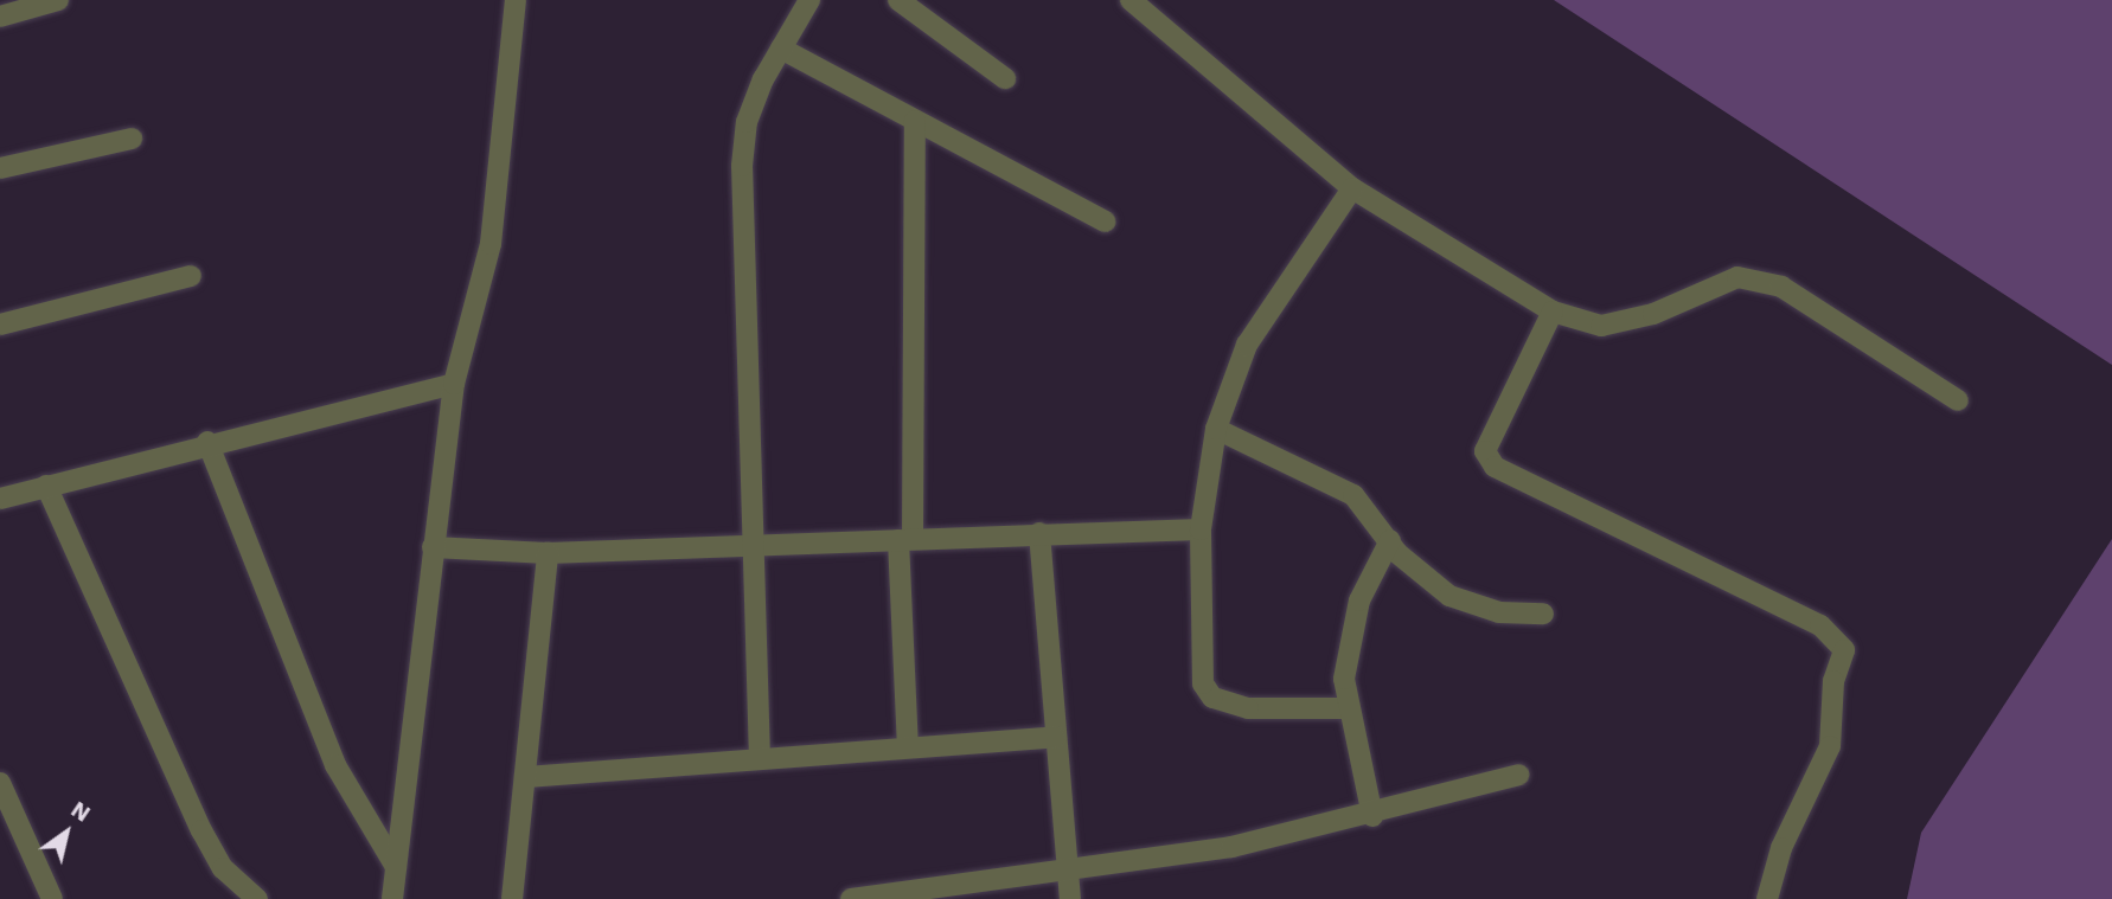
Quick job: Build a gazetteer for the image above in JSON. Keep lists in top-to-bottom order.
{
  "north": "top right"
}
